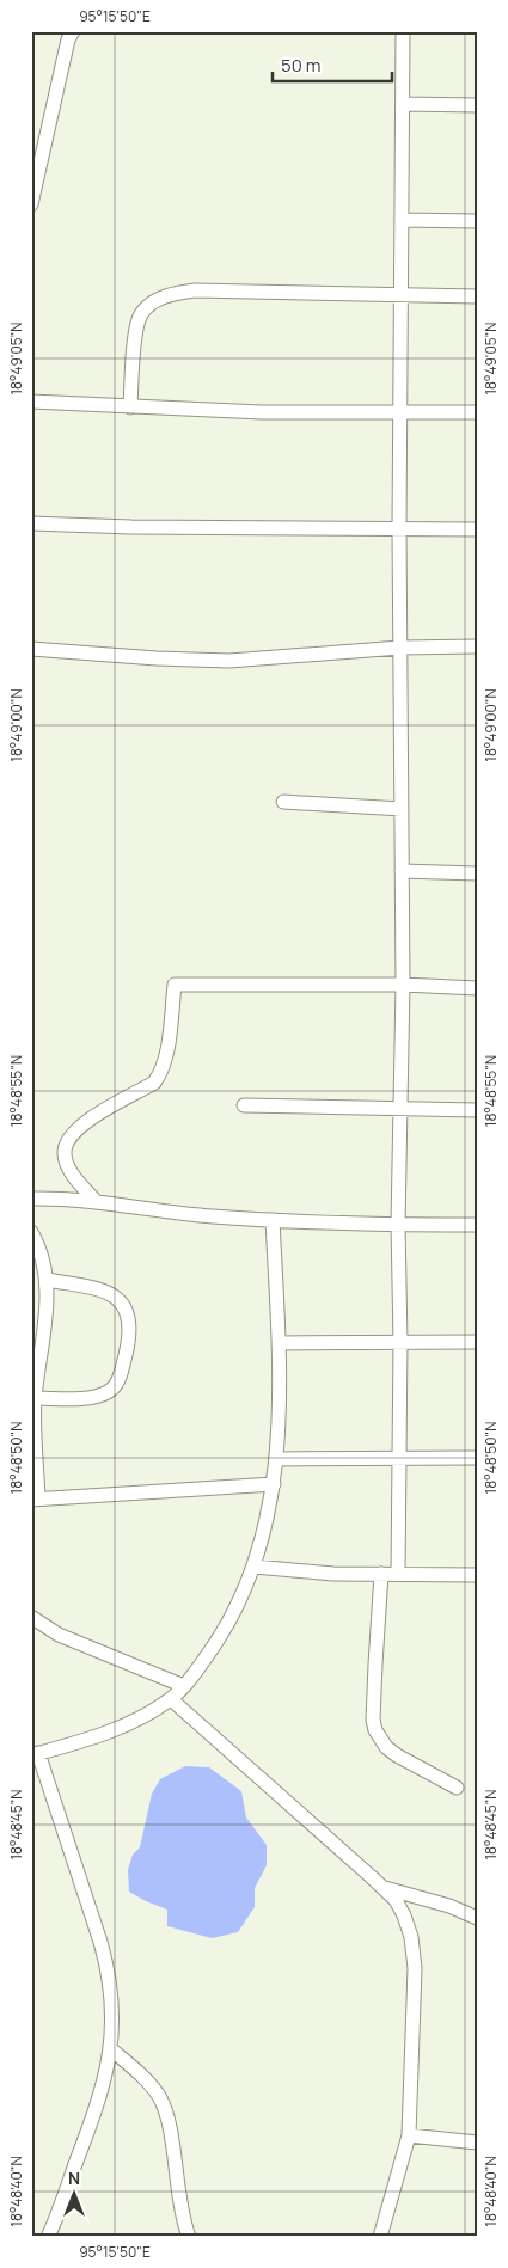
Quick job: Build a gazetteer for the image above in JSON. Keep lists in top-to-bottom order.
{
  "scale_bar": "50 m",
  "north": "top",
  "coordinates": [
    "95°15'50\"E",
    "18°49'05\"N",
    "18°49'00\"N",
    "18°48'55\"N",
    "18°48'50\"N",
    "18°48'45\"N",
    "18°48'40\"N"
  ]
}
